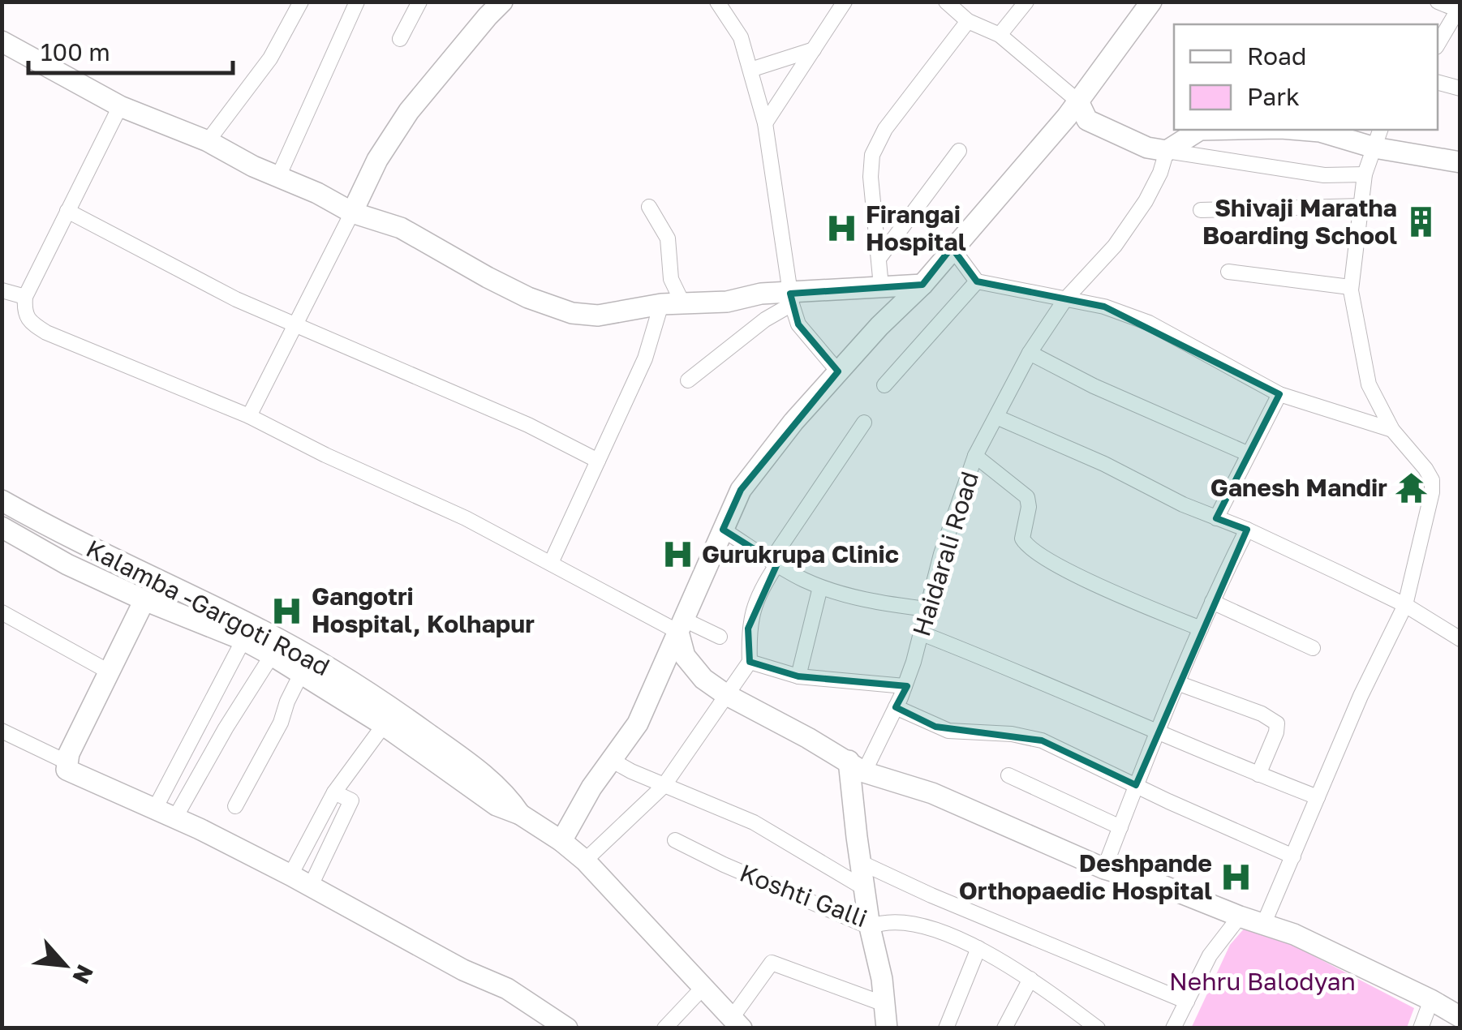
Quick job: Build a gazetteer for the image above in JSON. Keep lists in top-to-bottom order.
{
  "streets": {
    "street": ["Haidarali Road", "Kalamba -Gargoti Road", "Koshti Galli"]
  },
  "parks": ["Nehru Balodyan"],
  "places": {
    "building": ["Shivaji Maratha Boarding School"],
    "hospital": [
      "Firangai Hospital",
      "Gurukrupa Clinic",
      "Gangotri Hospital, Kolhapur",
      "Deshpande Orthopaedic Hospital"
    ],
    "temple": ["Ganesh Mandir"]
  },
  "legend": ["Road", "Park"],
  "scale_bar": "100 m",
  "north": "bottom right"
}
